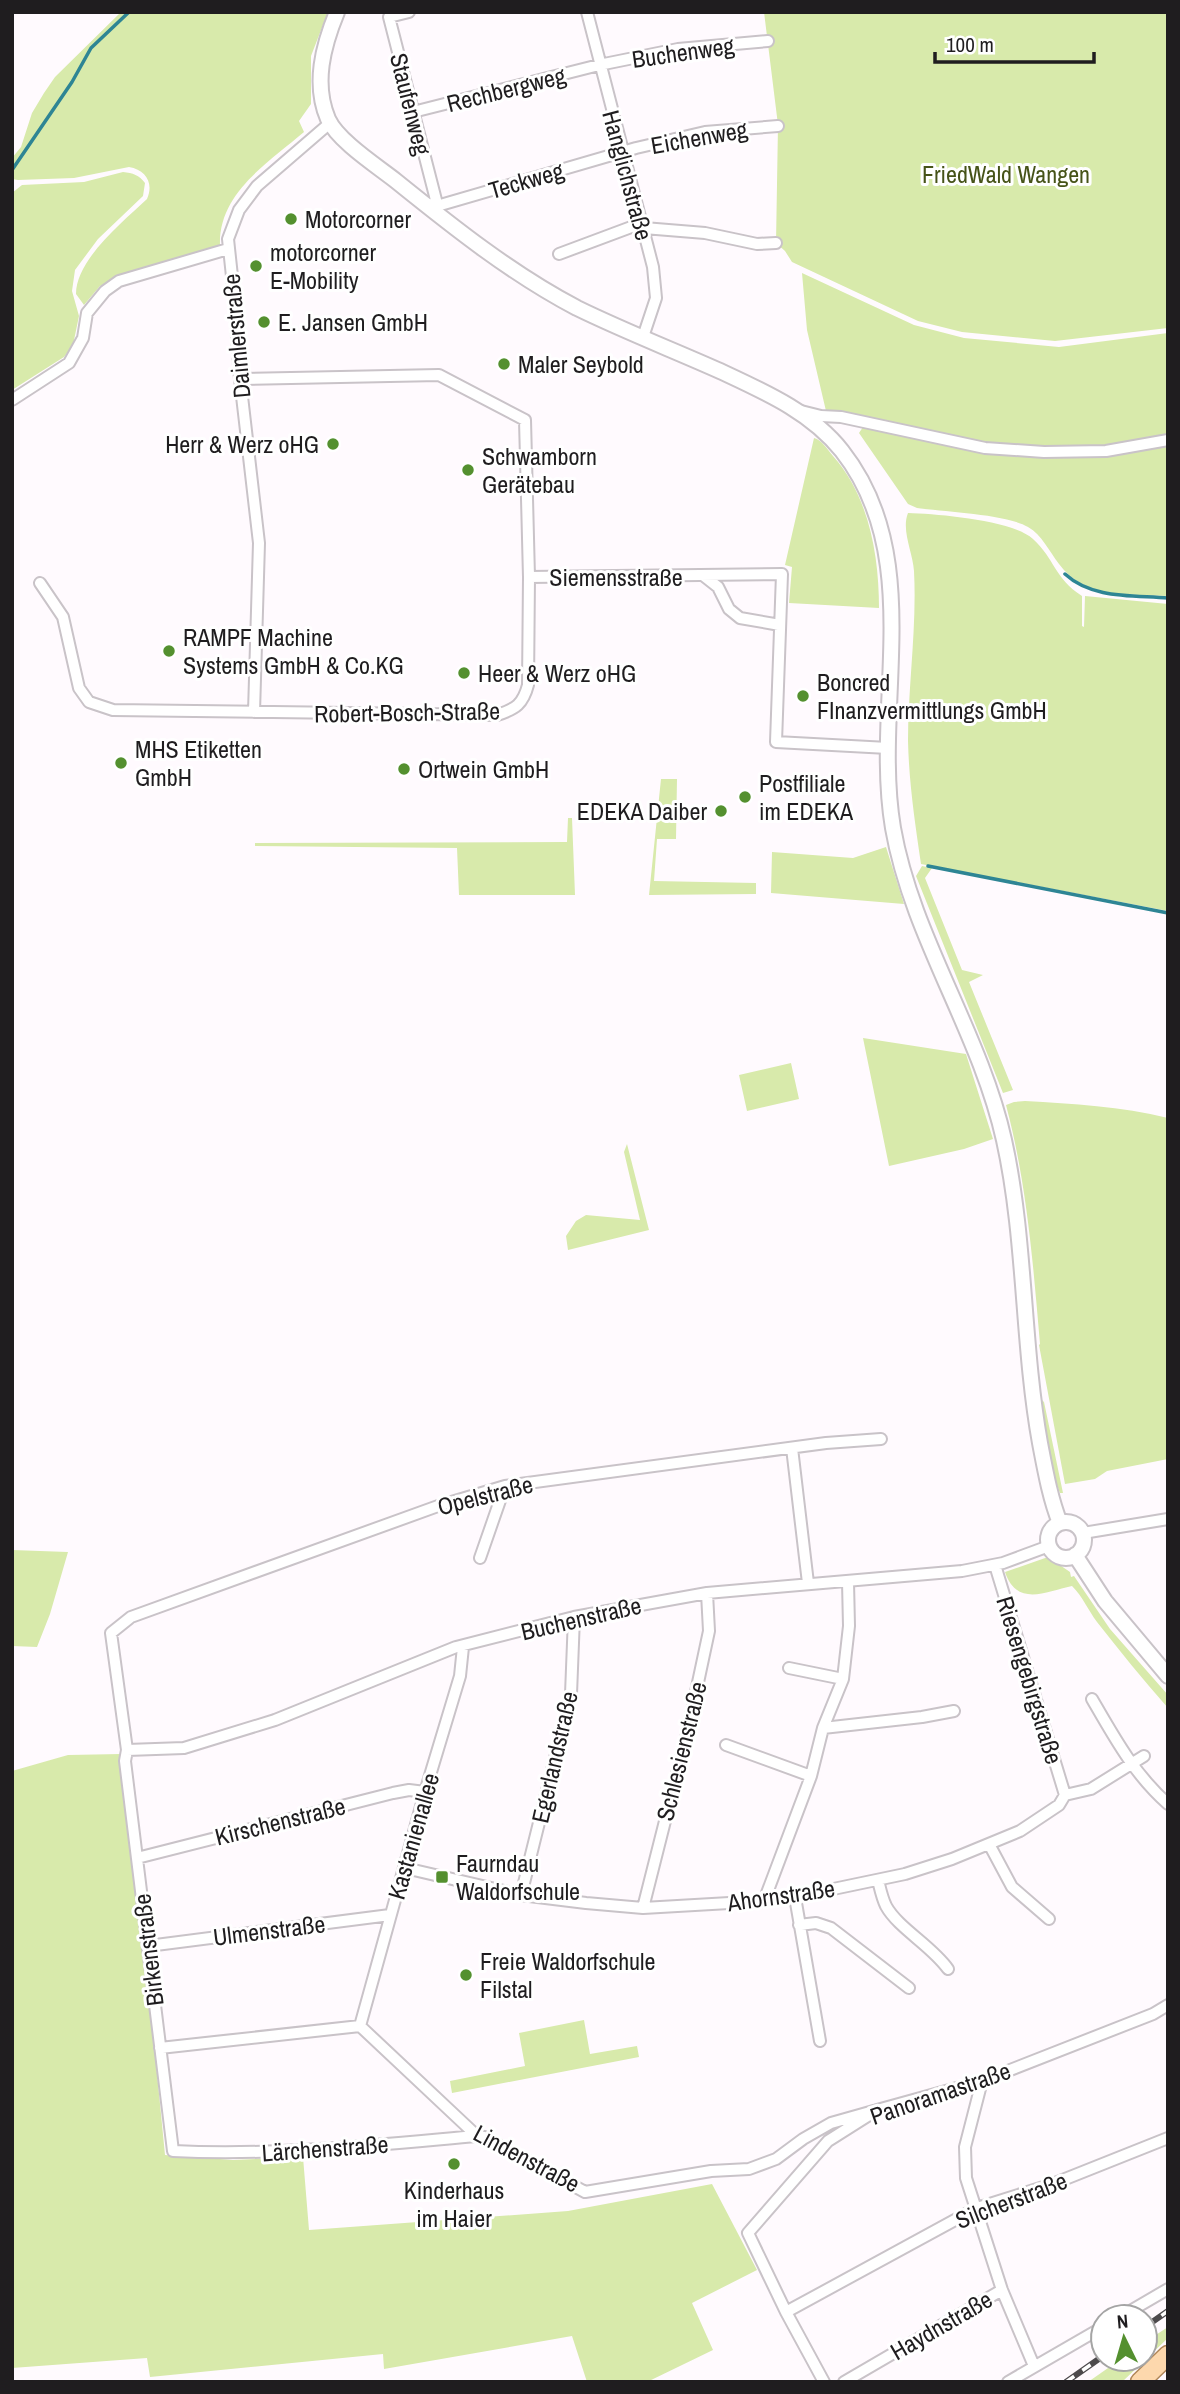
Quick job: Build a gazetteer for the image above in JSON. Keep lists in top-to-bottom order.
{
  "streets": {
    "street": [
      "Buchenweg",
      "Rechbergweg",
      "Staufenweg",
      "Eichenweg",
      "Hanglichstraße",
      "Teckweg",
      "Daimlerstraße",
      "Siemensstraße",
      "Robert-Bosch-Straße",
      "Opelstraße",
      "Buchenstraße",
      "Riesengebirgstraße",
      "Schlesienstraße",
      "Egerlandstraße",
      "Kirschenstraße",
      "Kastanienallee",
      "Ahornstraße",
      "Ulmenstraße",
      "Birkenstraße",
      "Panoramastraße",
      "Lärchenstraße",
      "Lindenstraße",
      "Silcherstraße",
      "Haydnstraße"
    ]
  },
  "crossings": [
    ["Buchenweg", "Rechbergweg"],
    ["Buchenweg", "Hanglichstraße"],
    ["Rechbergweg", "Staufenweg"],
    ["Rechbergweg", "Hanglichstraße"],
    ["Staufenweg", "Teckweg"],
    ["Eichenweg", "Hanglichstraße"],
    ["Eichenweg", "Teckweg"],
    ["Hanglichstraße", "Teckweg"],
    ["Daimlerstraße", "Robert-Bosch-Straße"],
    ["Siemensstraße", "Robert-Bosch-Straße"],
    ["Opelstraße", "Birkenstraße"],
    ["Buchenstraße", "Riesengebirgstraße"],
    ["Buchenstraße", "Schlesienstraße"],
    ["Buchenstraße", "Egerlandstraße"],
    ["Buchenstraße", "Kastanienallee"],
    ["Buchenstraße", "Birkenstraße"],
    ["Riesengebirgstraße", "Ahornstraße"],
    ["Schlesienstraße", "Ahornstraße"],
    ["Egerlandstraße", "Ahornstraße"],
    ["Kirschenstraße", "Kastanienallee"],
    ["Kirschenstraße", "Birkenstraße"],
    ["Kastanienallee", "Ahornstraße"],
    ["Kastanienallee", "Ulmenstraße"],
    ["Kastanienallee", "Lindenstraße"],
    ["Ulmenstraße", "Birkenstraße"],
    ["Birkenstraße", "Lärchenstraße"],
    ["Panoramastraße", "Lindenstraße"],
    ["Panoramastraße", "Silcherstraße"],
    ["Lärchenstraße", "Lindenstraße"]
  ],
  "parks": ["FriedWald Wangen"],
  "places": {
    "other": [
      "Motorcorner",
      "motorcorner E-Mobility",
      "E. Jansen GmbH",
      "Maler Seybold",
      "Herr & Werz oHG",
      "Schwamborn Gerätebau",
      "RAMPF Machine Systems GmbH & Co.KG",
      "Heer & Werz oHG",
      "Boncred FInanzvermittlungs GmbH",
      "MHS Etiketten GmbH",
      "Ortwein GmbH",
      "Postfiliale im EDEKA",
      "EDEKA Daiber",
      "Freie Waldorfschule Filstal",
      "Kinderhaus im Haier"
    ],
    "transit": ["Faurndau Waldorfschule"]
  },
  "scale_bar": "100 m",
  "north": "top"
}
